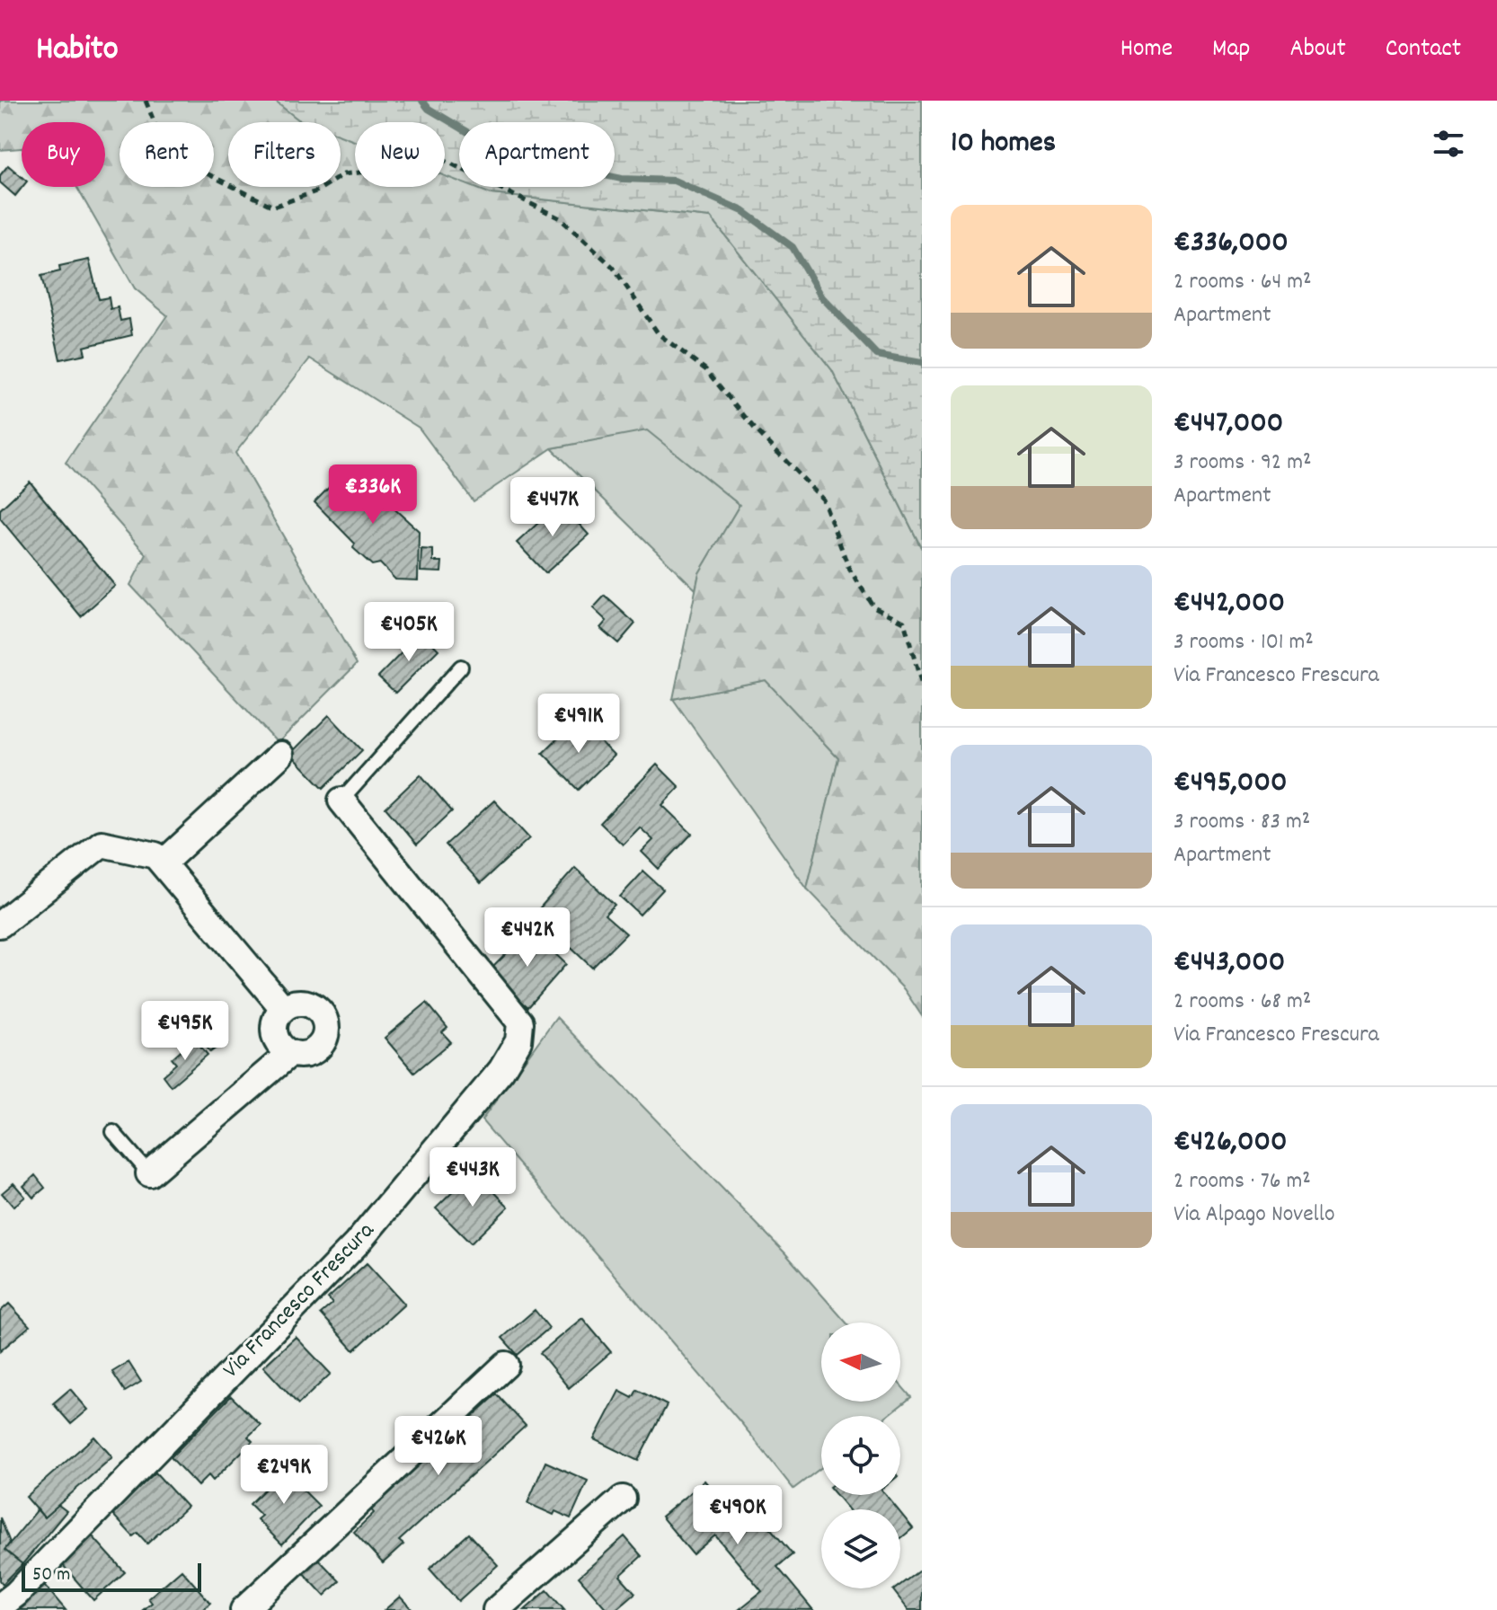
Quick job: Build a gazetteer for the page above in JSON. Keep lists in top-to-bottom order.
{
  "streets": {
    "street": ["Via Francesco Frescura"]
  },
  "scale_bar": "50 m",
  "north": "left",
  "page": {
    "header": "Habito",
    "nav": [
      "Home",
      "Map",
      "About",
      "Contact"
    ],
    "heading": "10 homes",
    "chip": [
      "Buy",
      "Rent",
      "Filters",
      "New",
      "Apartment"
    ],
    "list": [
      {
        "name": "€336,000",
        "note": "2 rooms · 64 m² · Apartment"
      },
      {
        "name": "€447,000",
        "note": "3 rooms · 92 m² · Apartment"
      },
      {
        "name": "€442,000",
        "note": "3 rooms · 101 m² · Via Francesco Frescura"
      },
      {
        "name": "€495,000",
        "note": "3 rooms · 83 m² · Apartment"
      },
      {
        "name": "€443,000",
        "note": "2 rooms · 68 m² · Via Francesco Frescura"
      },
      {
        "name": "€426,000",
        "note": "2 rooms · 76 m² · Via Alpago Novello"
      }
    ],
    "price": [
      "€336K",
      "€447K",
      "€405K",
      "€491K",
      "€442K",
      "€495K",
      "€443K",
      "€426K",
      "€249K",
      "€490K"
    ],
    "scale": "50 m"
  }
}
